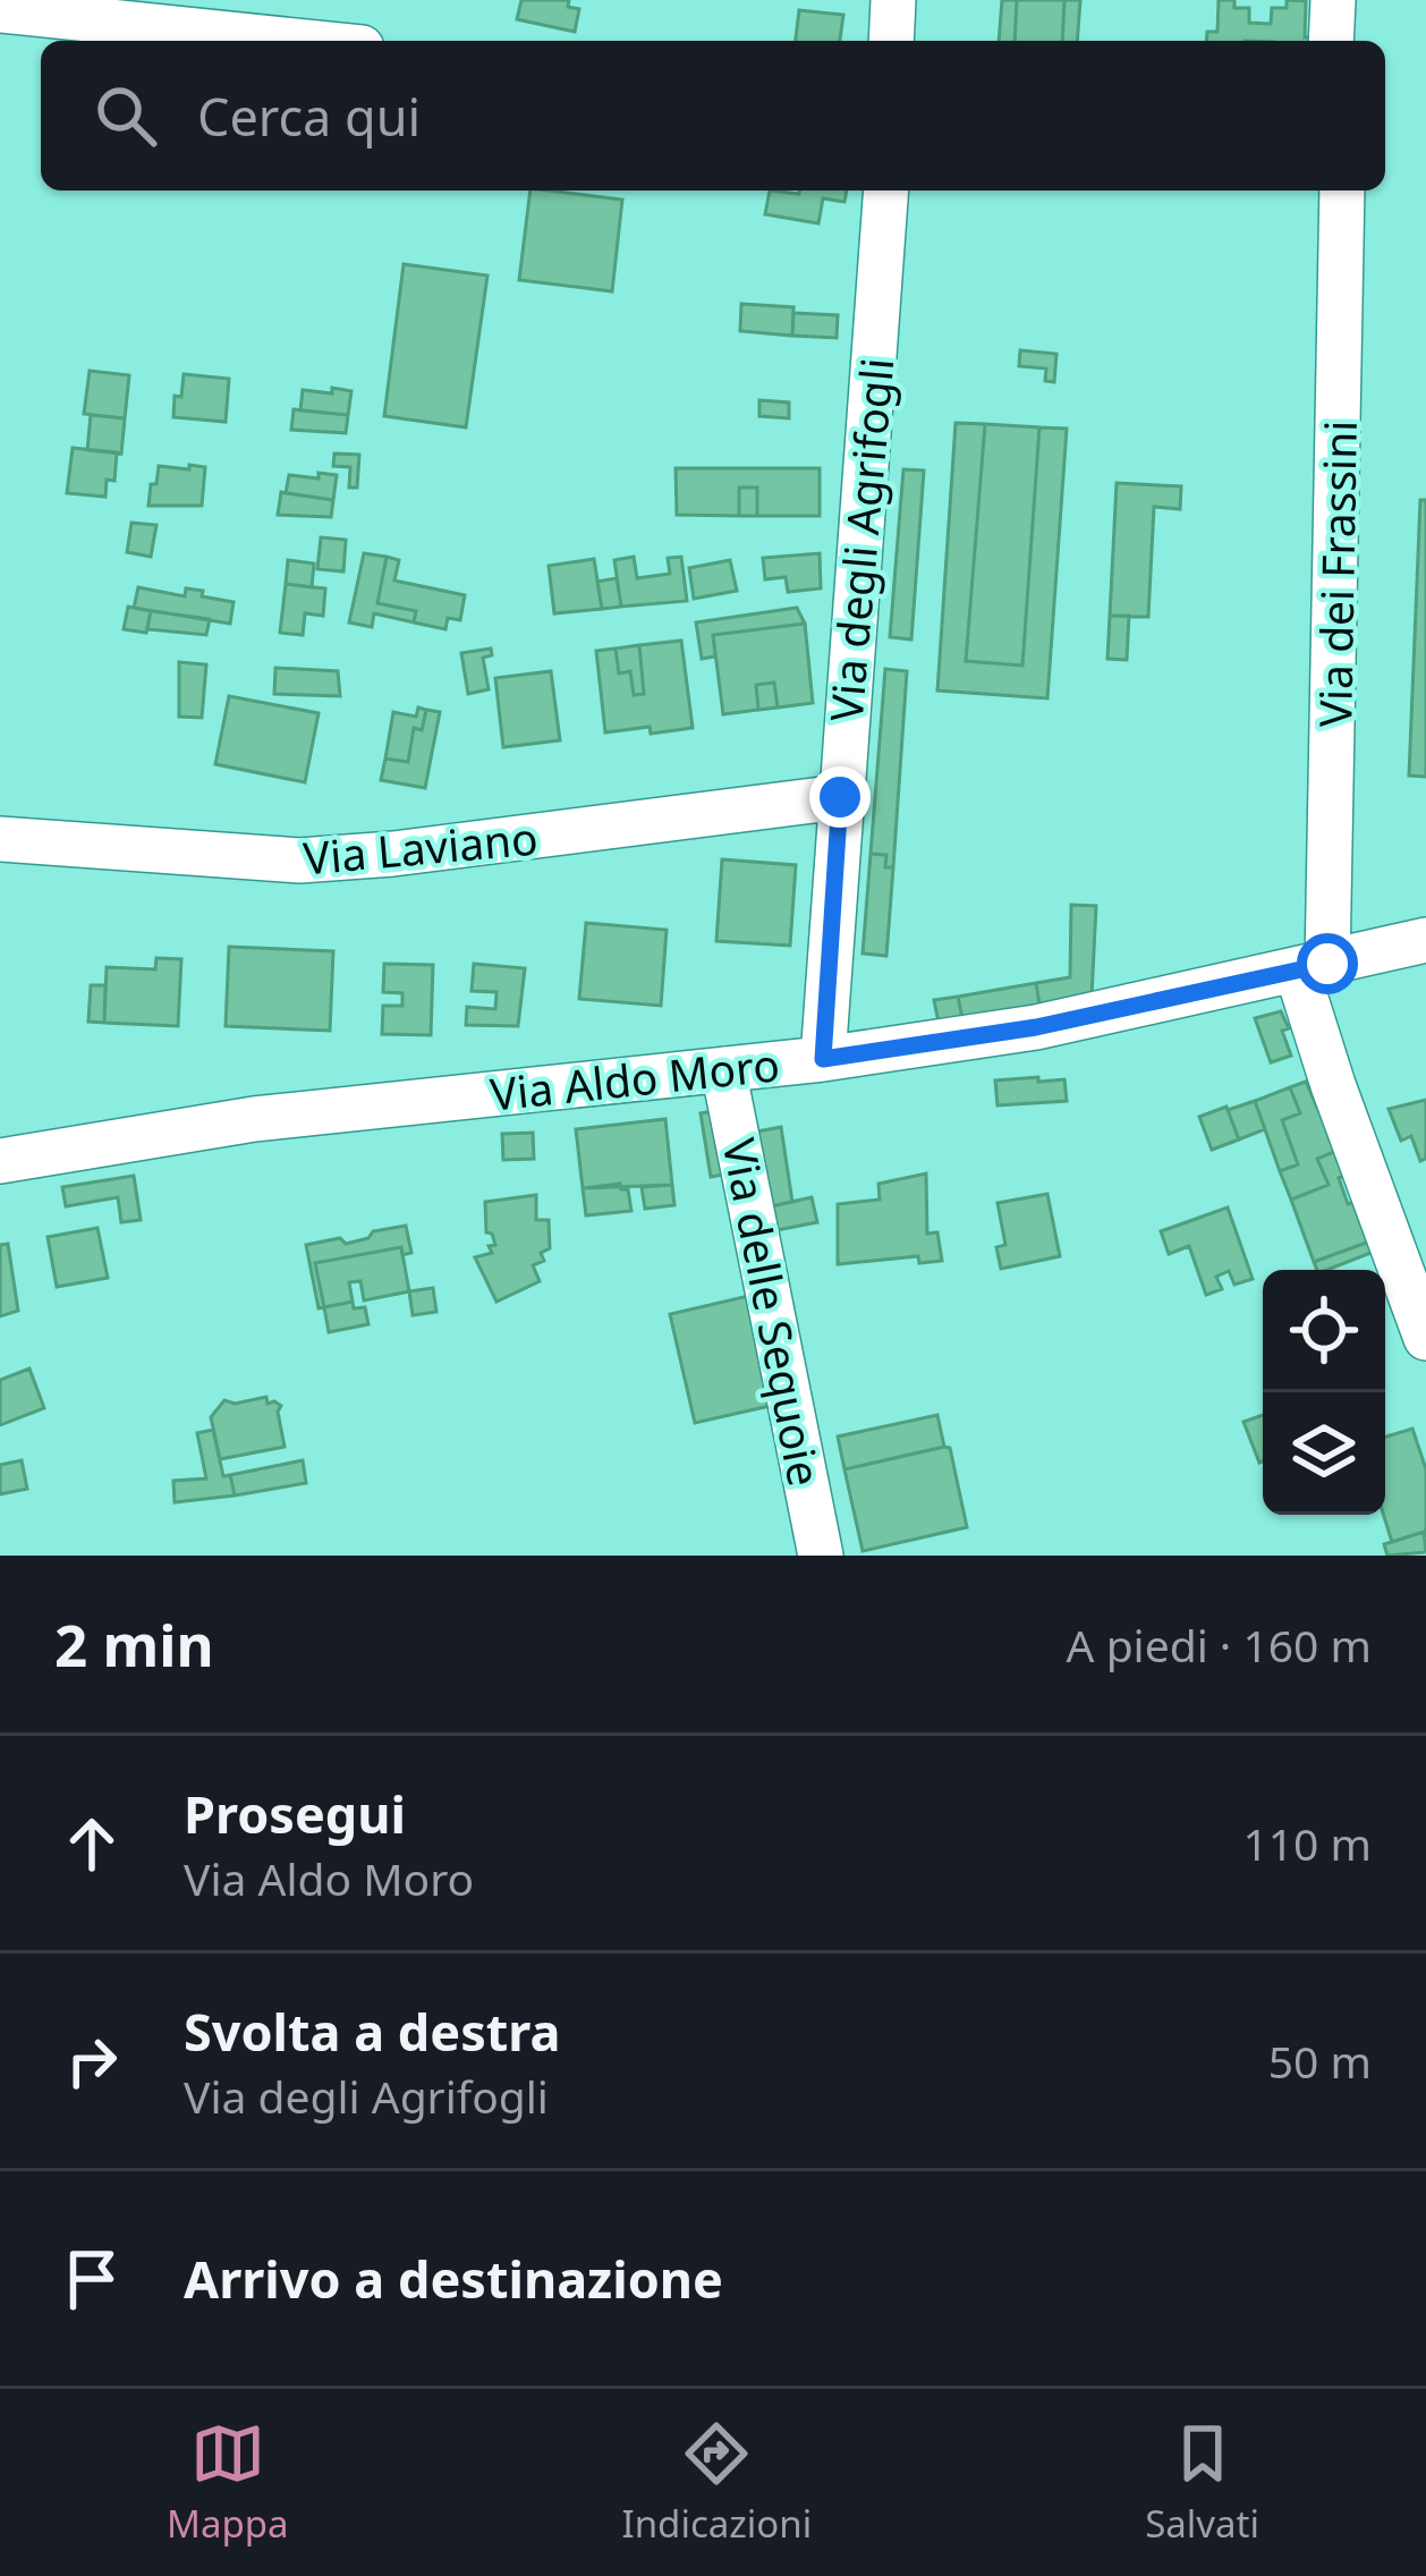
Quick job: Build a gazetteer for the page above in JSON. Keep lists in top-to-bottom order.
{
  "streets": {
    "street": [
      "Via degli Agrifogli",
      "Via dei Frassini",
      "Via Laviano",
      "Via Aldo Moro",
      "Via delle Sequoie"
    ]
  },
  "crossings": [
    ["Via degli Agrifogli", "Via Laviano"],
    ["Via degli Agrifogli", "Via Aldo Moro"],
    ["Via dei Frassini", "Via Aldo Moro"],
    ["Via Aldo Moro", "Via delle Sequoie"]
  ],
  "page": {
    "search": "Cerca qui",
    "heading": ["2 min", "A piedi · 160 m"],
    "list": [
      ["Prosegui", "Via Aldo Moro", "110 m"],
      ["Svolta a destra", "Via degli Agrifogli", "50 m"],
      "Arrivo a destinazione"
    ],
    "nav": ["Mappa", "Indicazioni", "Salvati"]
  }
}
